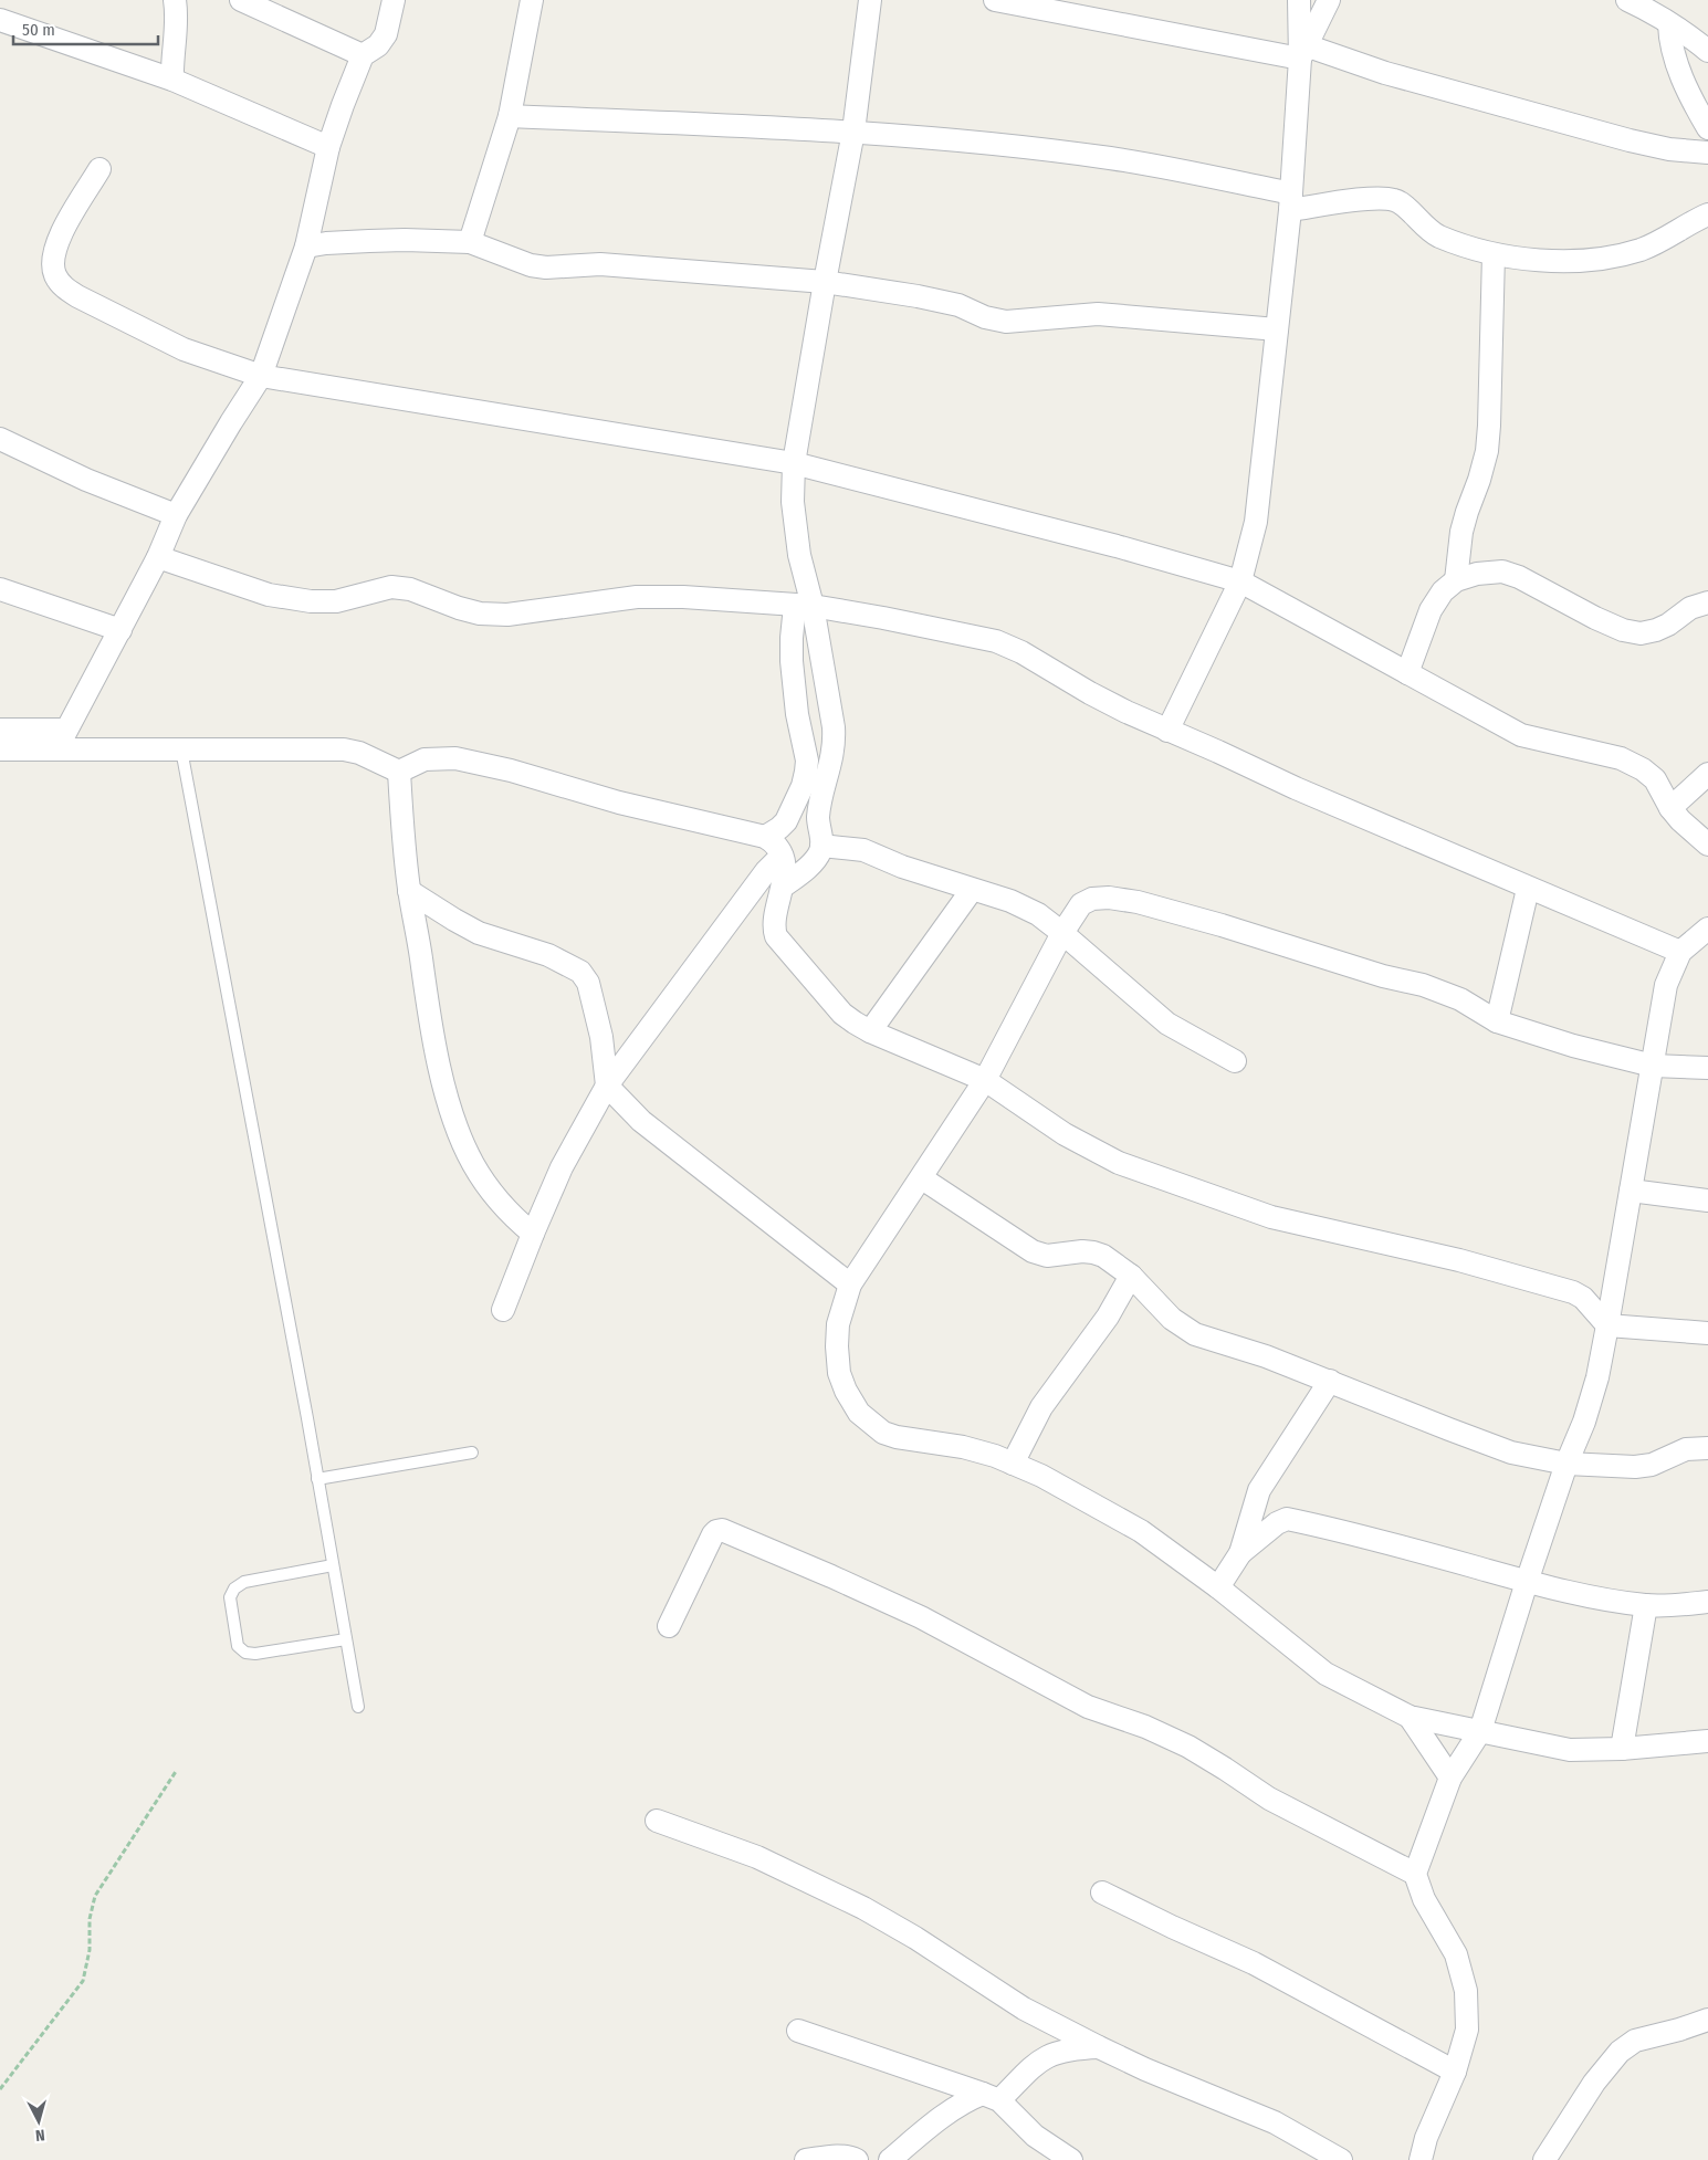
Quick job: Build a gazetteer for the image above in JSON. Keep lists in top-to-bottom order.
{
  "scale_bar": "50 m",
  "north": "bottom"
}
